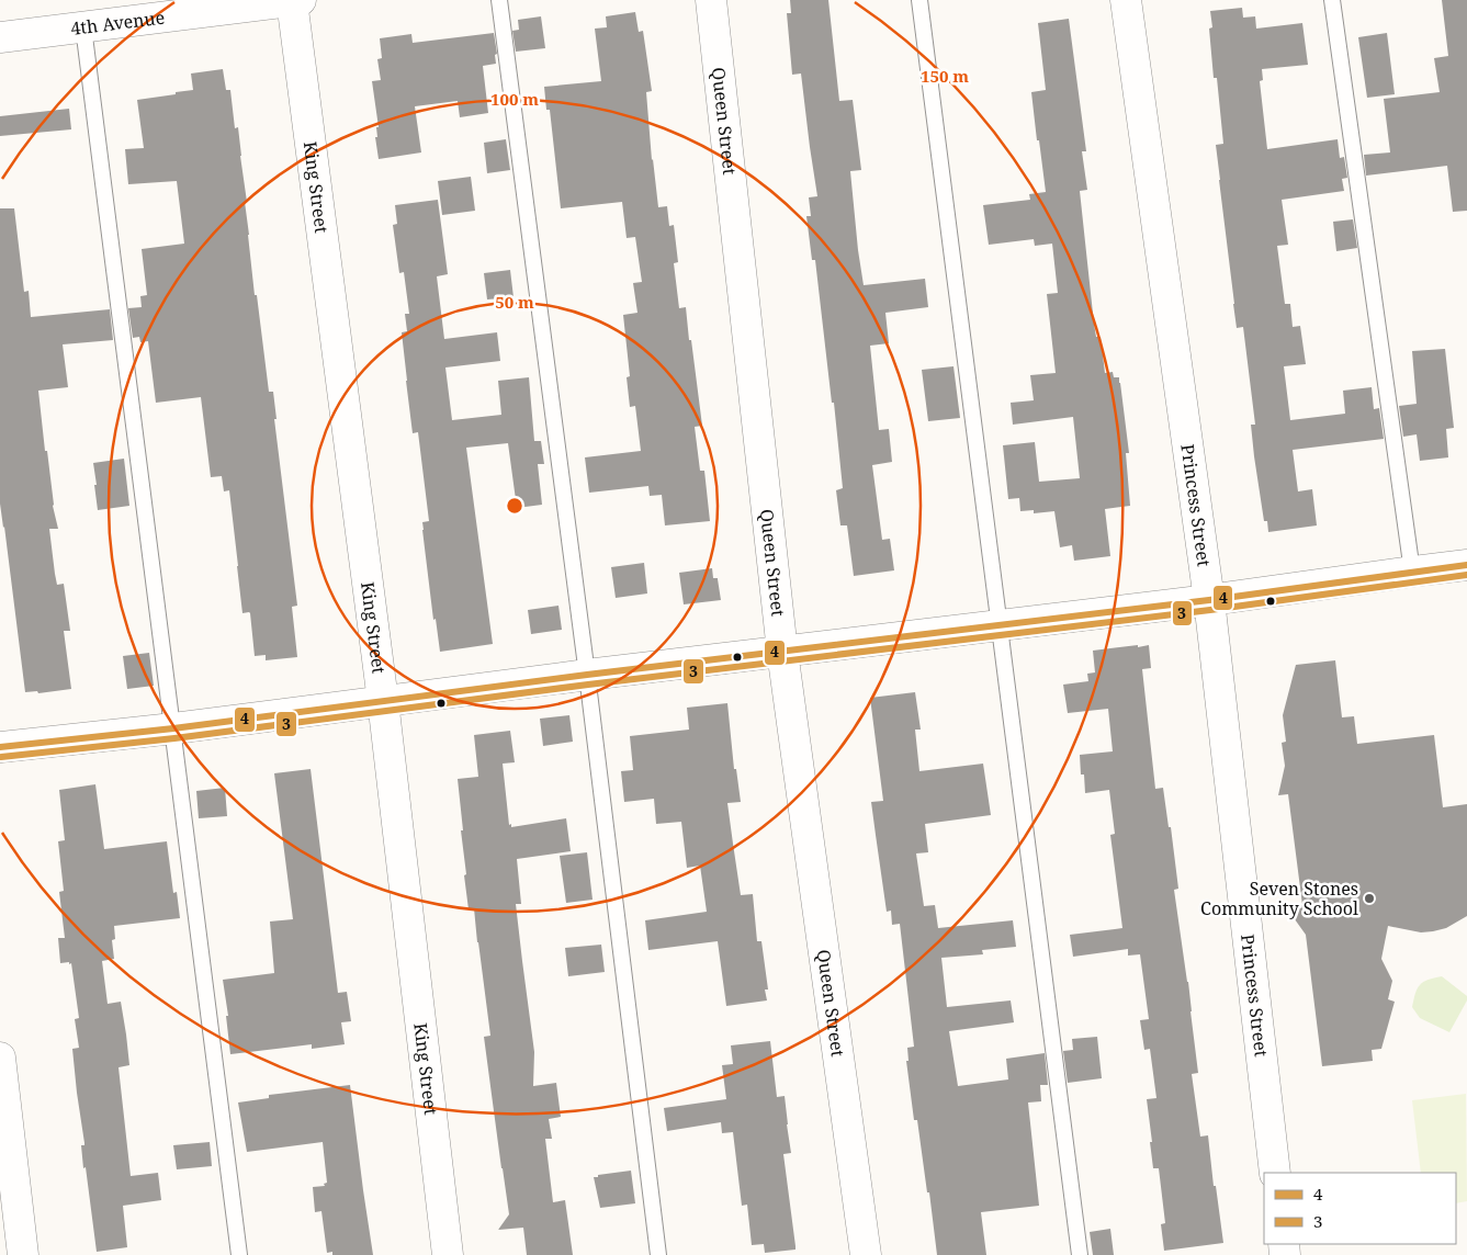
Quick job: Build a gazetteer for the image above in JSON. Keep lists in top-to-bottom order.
{
  "streets": {
    "street": [
      "4th Avenue",
      "Queen Street",
      "King Street",
      "Princess Street"
    ]
  },
  "crossings": [
    ["4th Avenue", "King Street"]
  ],
  "places": ["Seven Stones Community School"],
  "lines": ["transit line 4", "transit line 3"],
  "legend": ["4", "3"],
  "rings": ["150 m", "100 m", "50 m"]
}
